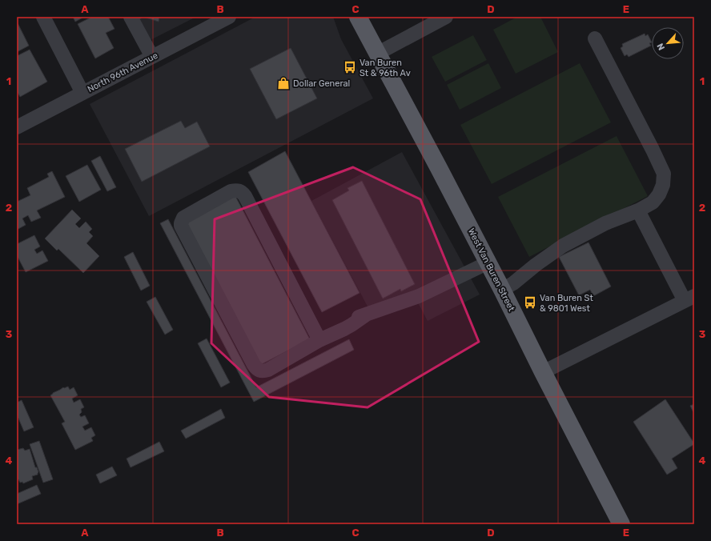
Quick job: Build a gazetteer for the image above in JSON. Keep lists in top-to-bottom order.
{
  "streets": {
    "main road": ["West Van Buren Street"],
    "street": ["North 96th Avenue"]
  },
  "places": {
    "bus stop": ["Van Buren St & 96th Av", "Van Buren St & 9801 West"],
    "shop": ["Dollar General"]
  },
  "north": "bottom left",
  "grid": {
    "columns": [
      "A",
      "B",
      "C",
      "D",
      "E"
    ],
    "rows": [
      "1",
      "2",
      "3",
      "4"
    ]
  }
}
